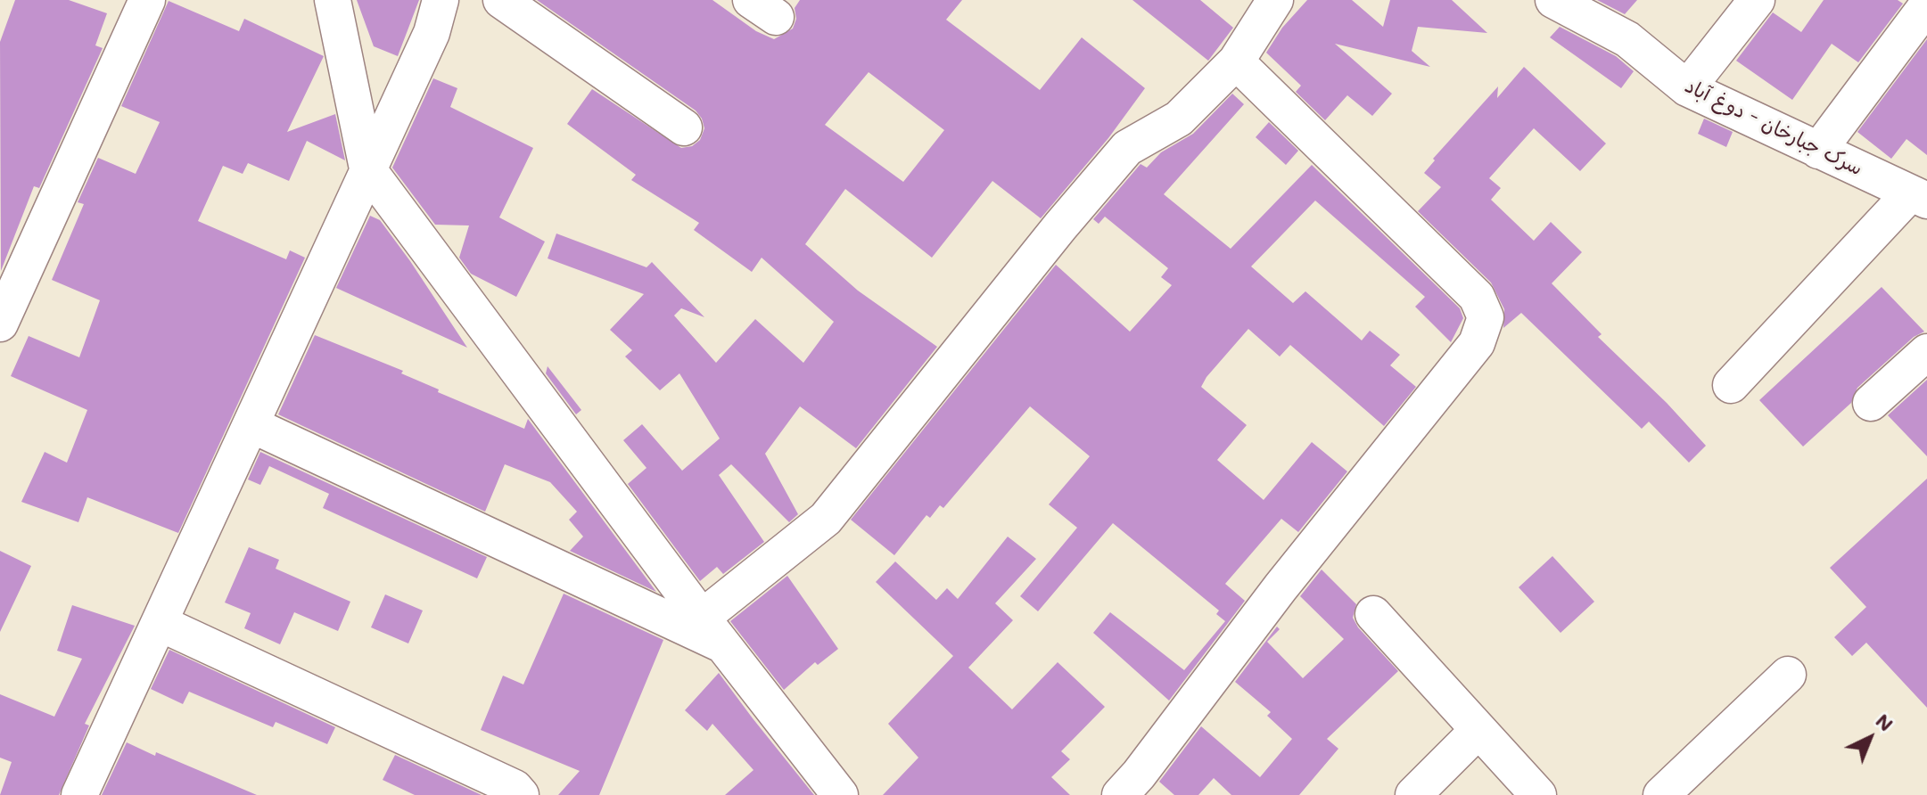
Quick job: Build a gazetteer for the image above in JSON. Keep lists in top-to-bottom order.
{
  "streets": {
    "street": ["سرک جبارخان - دوغ آباد"]
  },
  "north": "top right"
}
